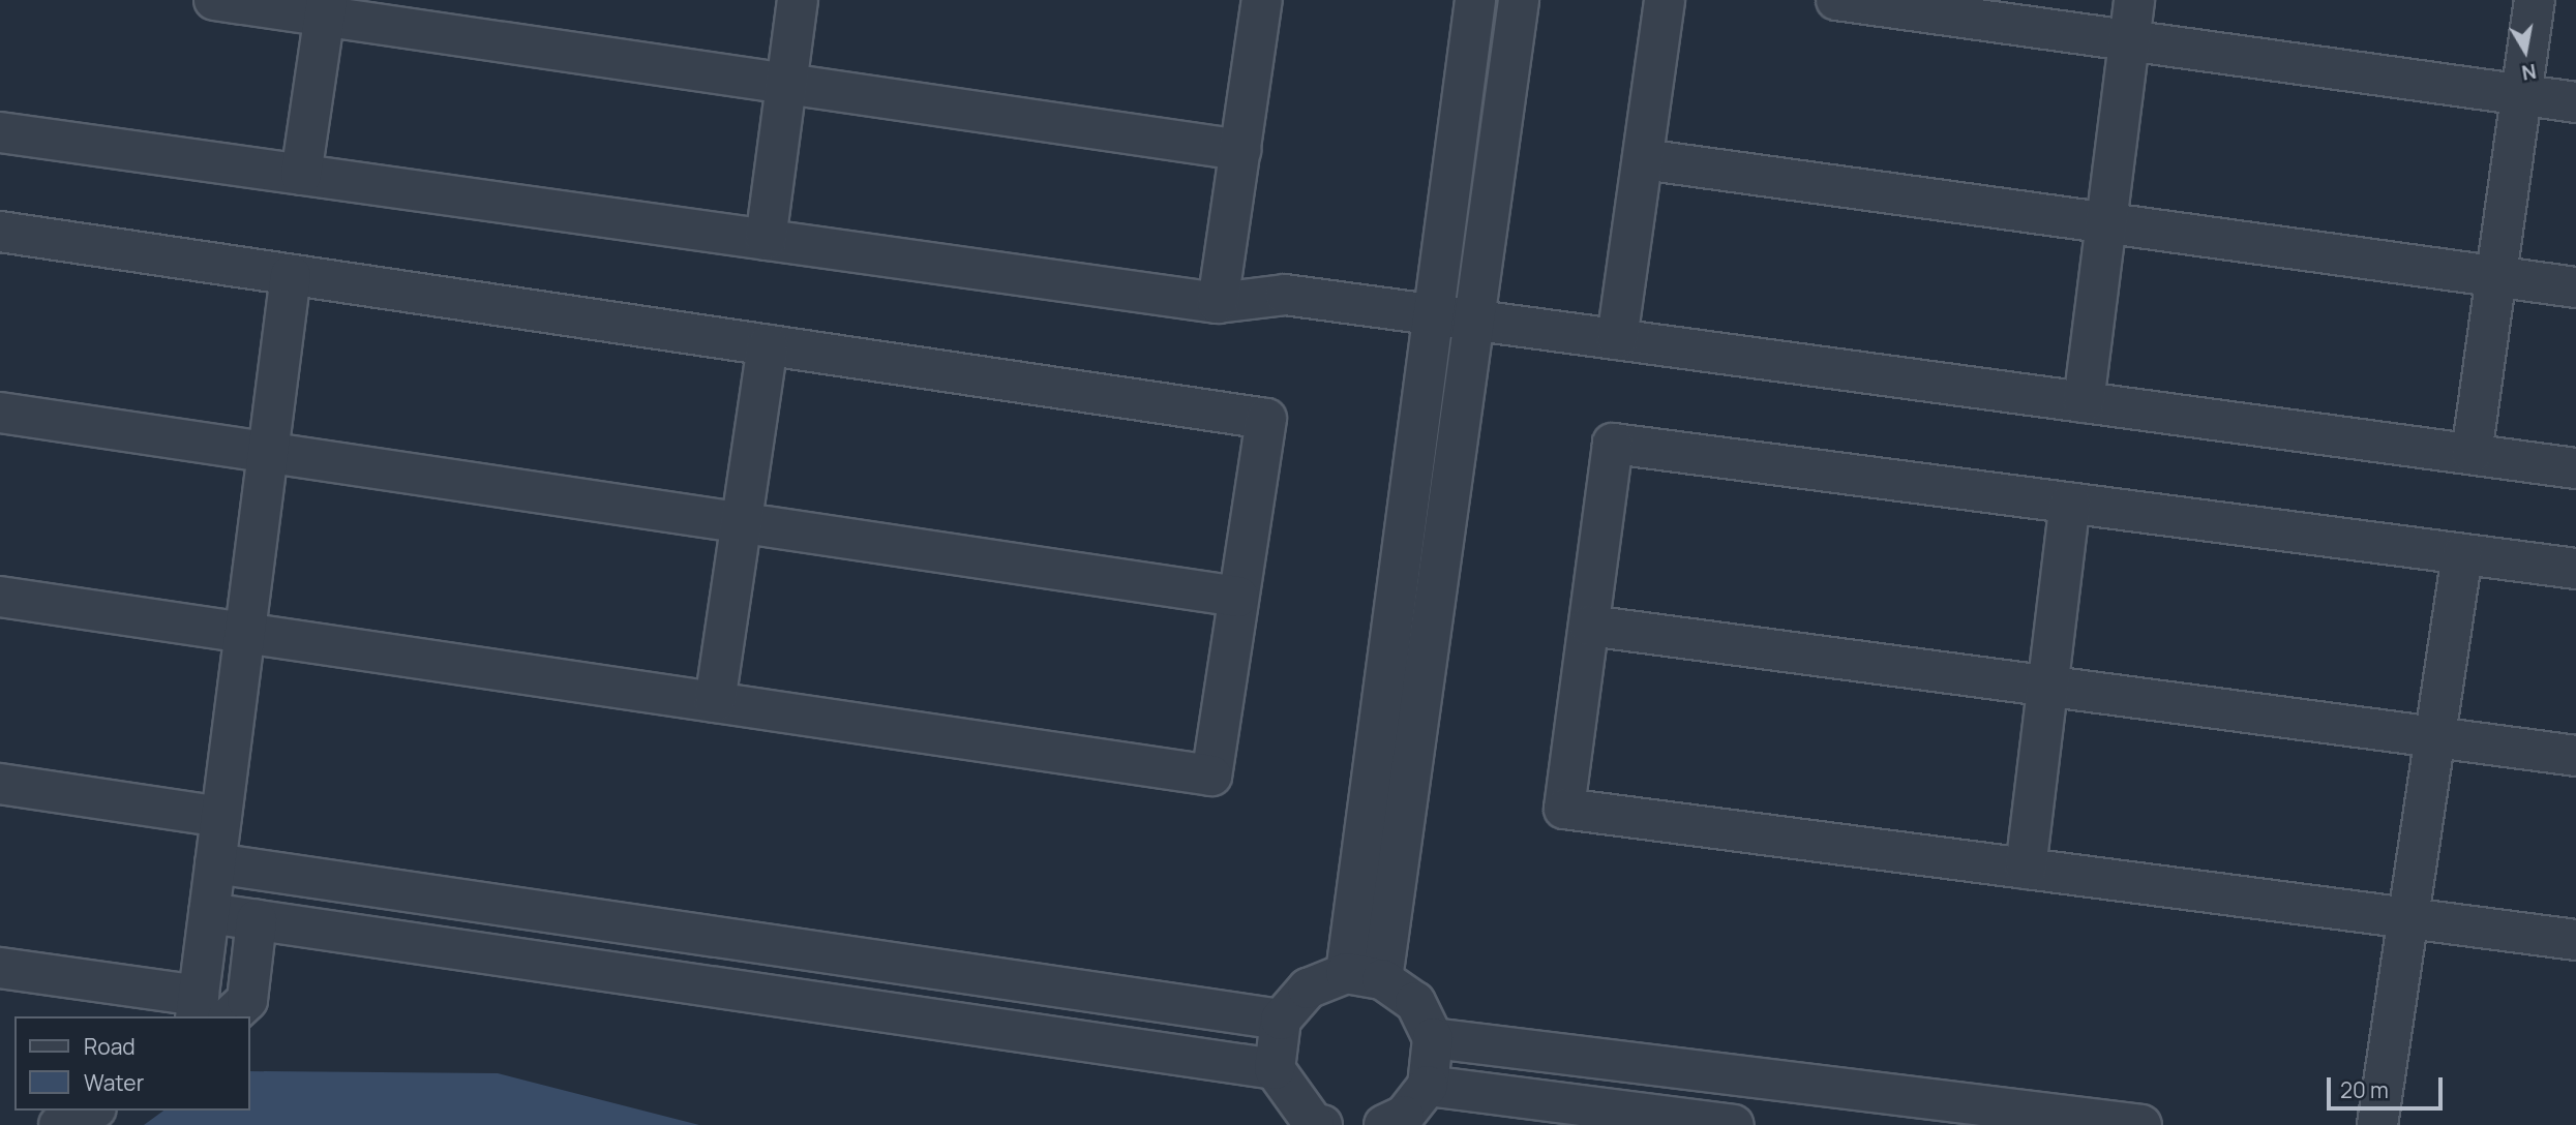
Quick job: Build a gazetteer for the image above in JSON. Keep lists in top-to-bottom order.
{
  "legend": ["Road", "Water"],
  "scale_bar": "20 m",
  "north": "bottom"
}
